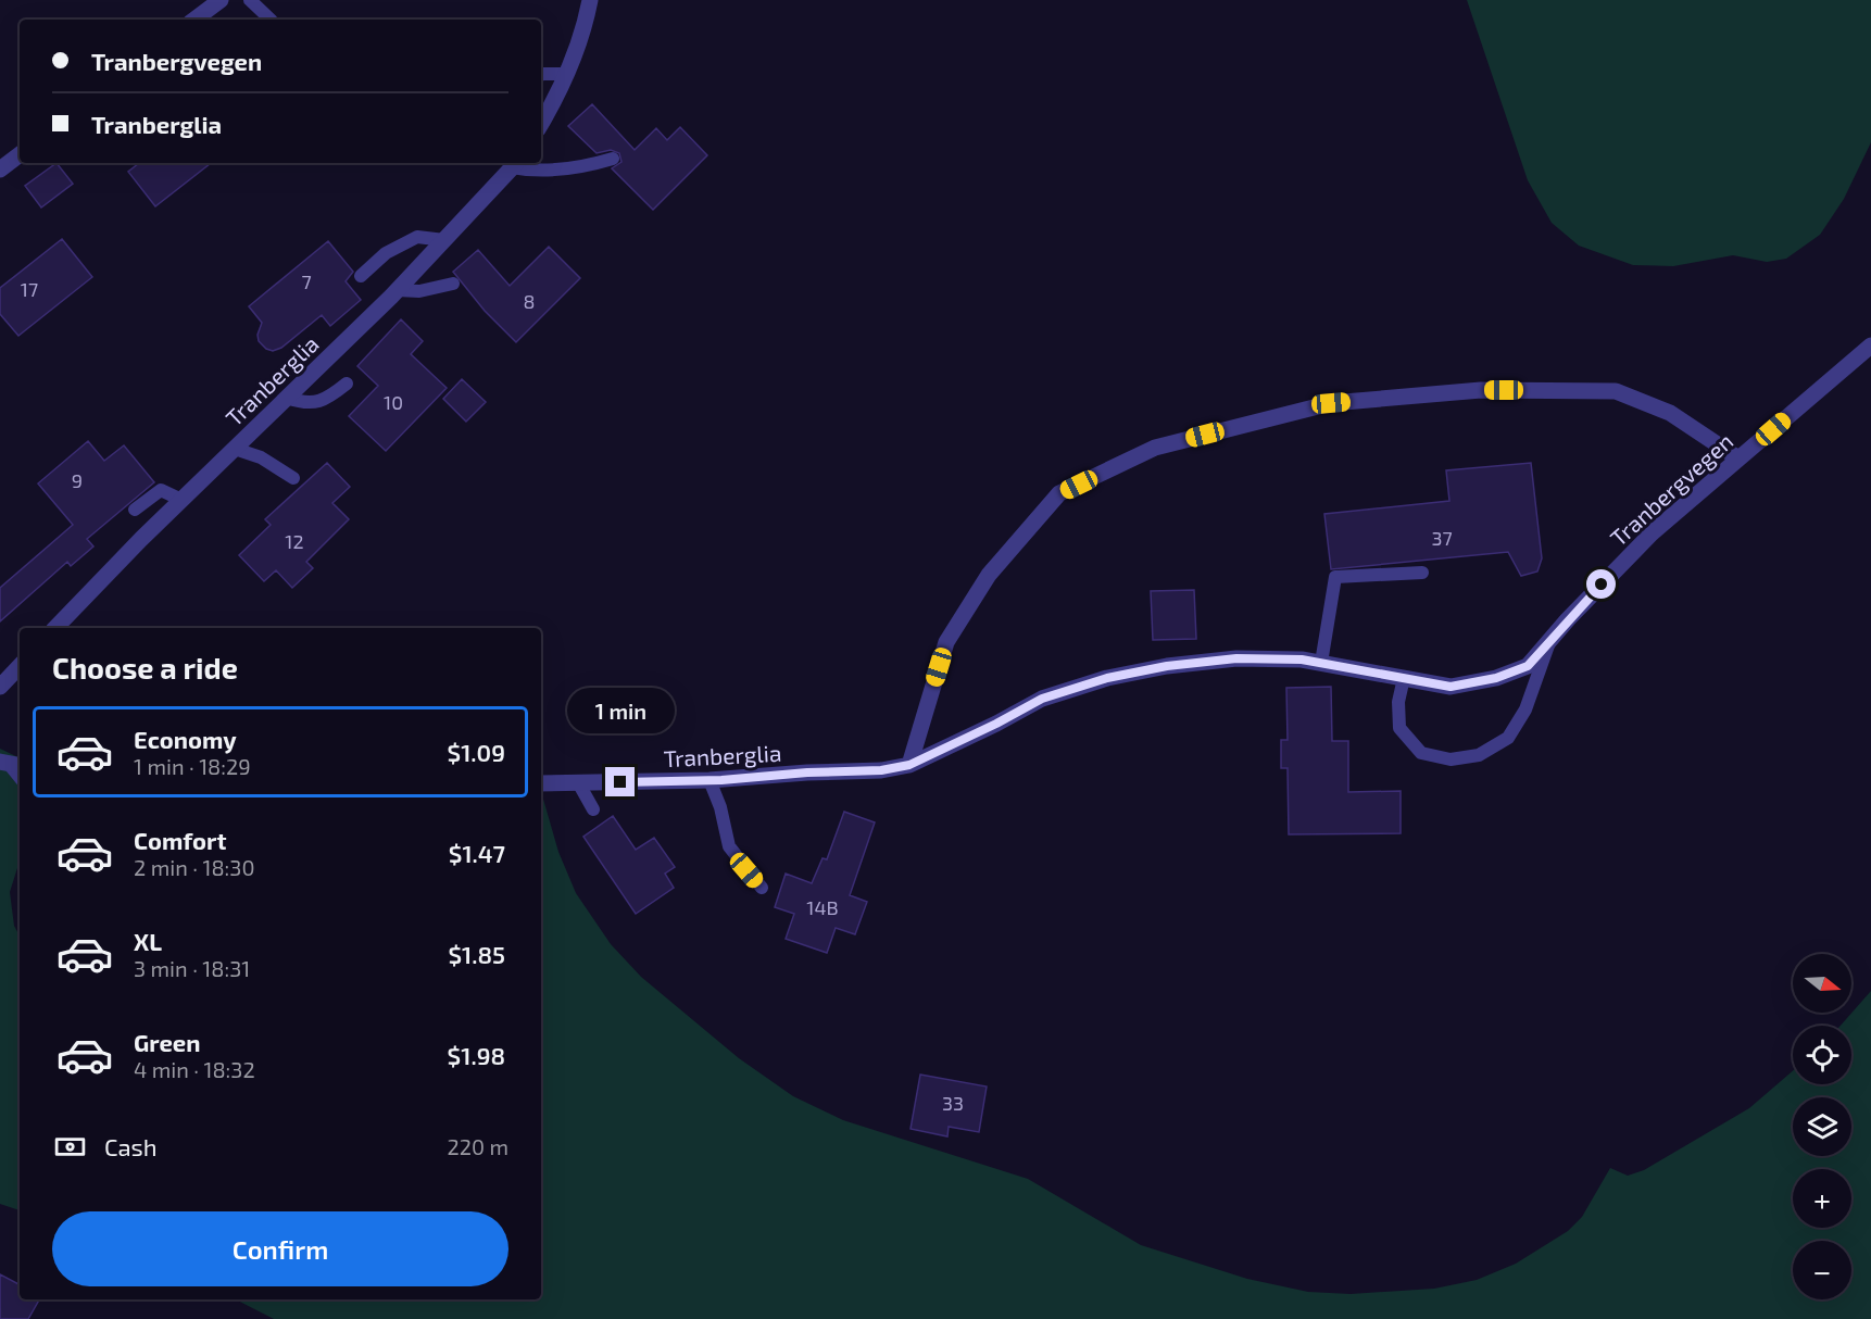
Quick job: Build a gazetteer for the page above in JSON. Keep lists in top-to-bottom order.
{
  "streets": {
    "street": ["Tranberglia", "Tranbergvegen"]
  },
  "crossings": [
    ["Tranberglia", "Tranbergvegen"]
  ],
  "house_numbers": [
    "7",
    "17",
    "8",
    "10",
    "9",
    "37",
    "12",
    "14B",
    "33"
  ],
  "north": "right",
  "page": {
    "banner": ["Tranbergvegen", "Tranberglia"],
    "heading": "Choose a ride",
    "bubble": "1 min",
    "list": [
      {
        "name": "Economy",
        "note": "1 min · 18:29",
        "value": "$1.09"
      },
      {
        "name": "Comfort",
        "note": "2 min · 18:30",
        "value": "$1.47"
      },
      {
        "name": "XL",
        "note": "3 min · 18:31",
        "value": "$1.85"
      },
      {
        "name": "Green",
        "note": "4 min · 18:32",
        "value": "$1.98"
      }
    ],
    "map_buttons": ["+", "−"],
    "pay": ["Cash", "220 m"],
    "buttons": "Confirm"
  }
}
